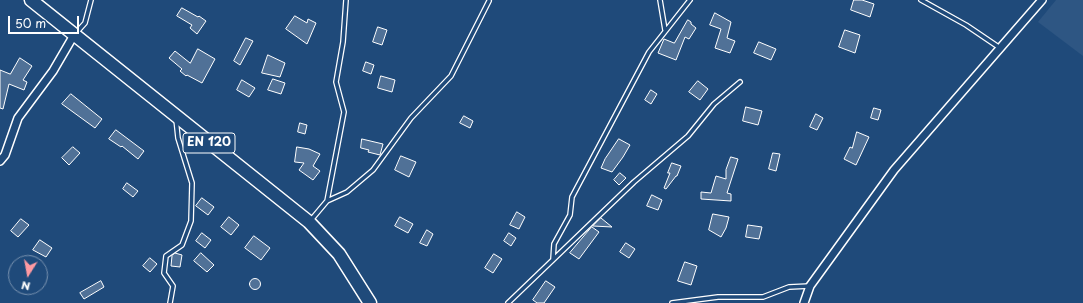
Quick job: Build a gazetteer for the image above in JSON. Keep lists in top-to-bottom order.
{
  "streets": {
    "main road": ["EN 120"]
  },
  "scale_bar": "50 m",
  "north": "bottom"
}
